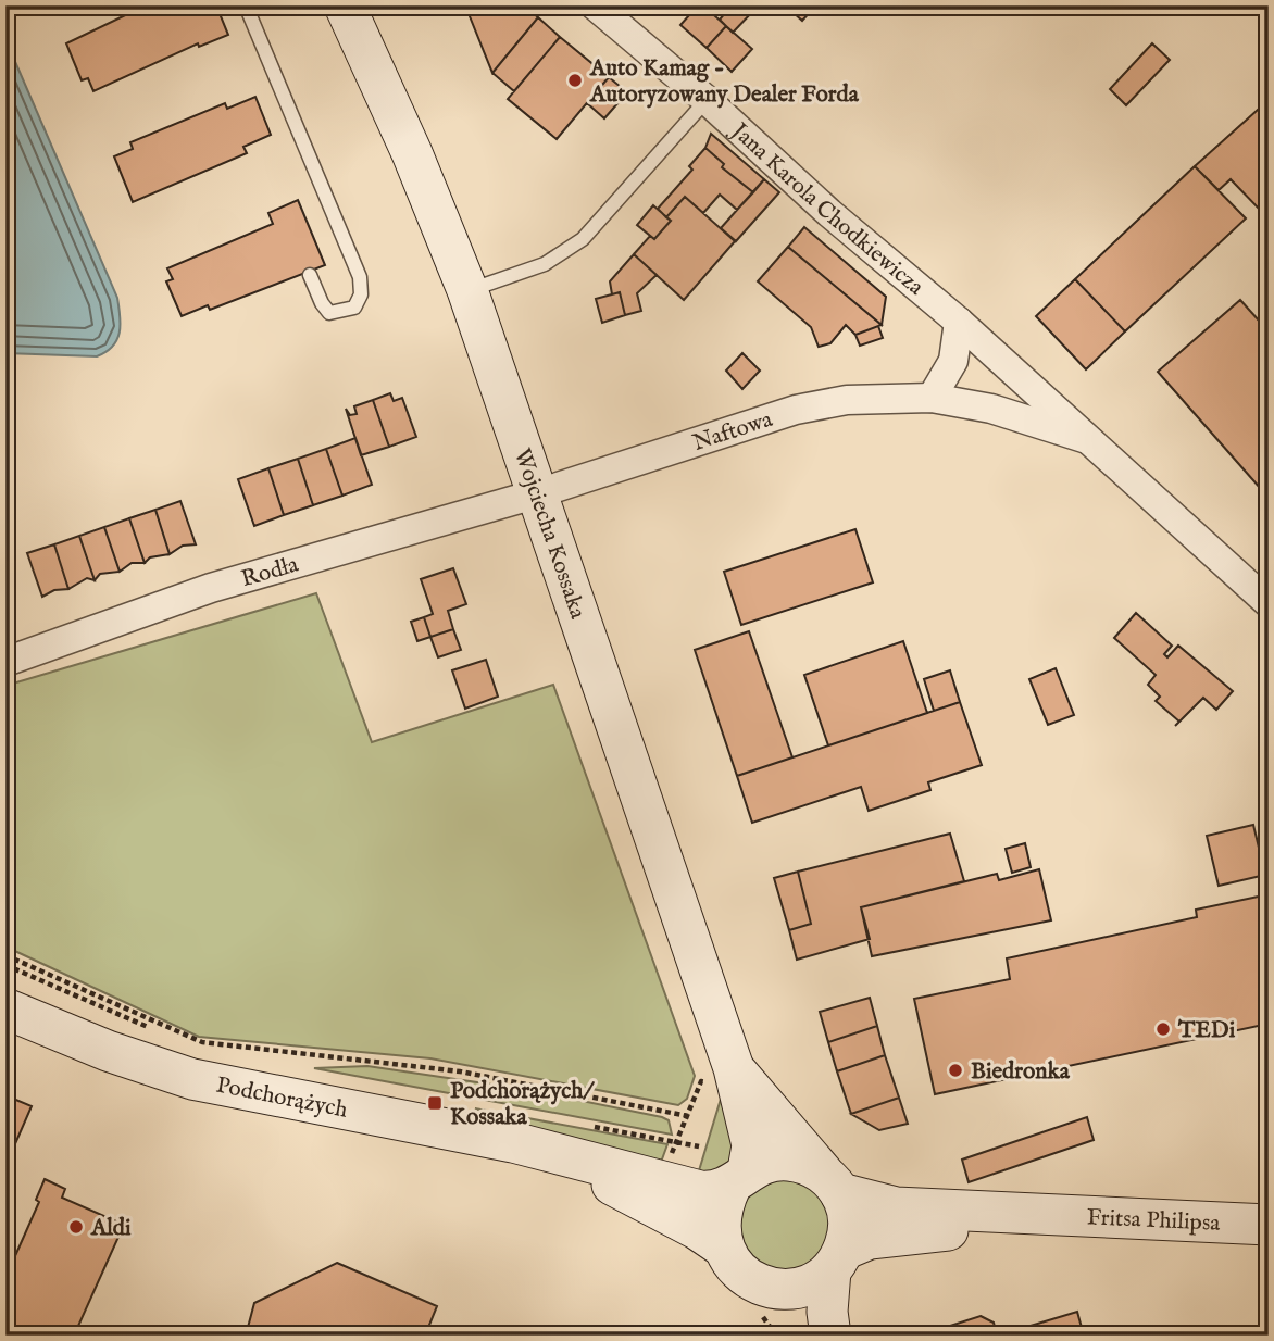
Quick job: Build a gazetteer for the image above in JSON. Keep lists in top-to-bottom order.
{
  "streets": {
    "street": [
      "Jana Karola Chodkiewicza",
      "Naftowa",
      "Wojciecha Kossaka",
      "Rodła",
      "Podchorążych",
      "Fritsa Philipsa"
    ]
  },
  "crossings": [
    ["Jana Karola Chodkiewicza", "Naftowa"],
    ["Naftowa", "Wojciecha Kossaka"],
    ["Naftowa", "Rodła"],
    ["Wojciecha Kossaka", "Rodła"],
    ["Wojciecha Kossaka", "Podchorążych"],
    ["Wojciecha Kossaka", "Fritsa Philipsa"],
    ["Podchorążych", "Fritsa Philipsa"]
  ],
  "places": {
    "other": [
      "Auto Kamag - Autoryzowany Dealer Forda",
      "TEDi",
      "Biedronka",
      "Aldi"
    ],
    "transit": ["Podchorążych/ Kossaka"]
  }
}
